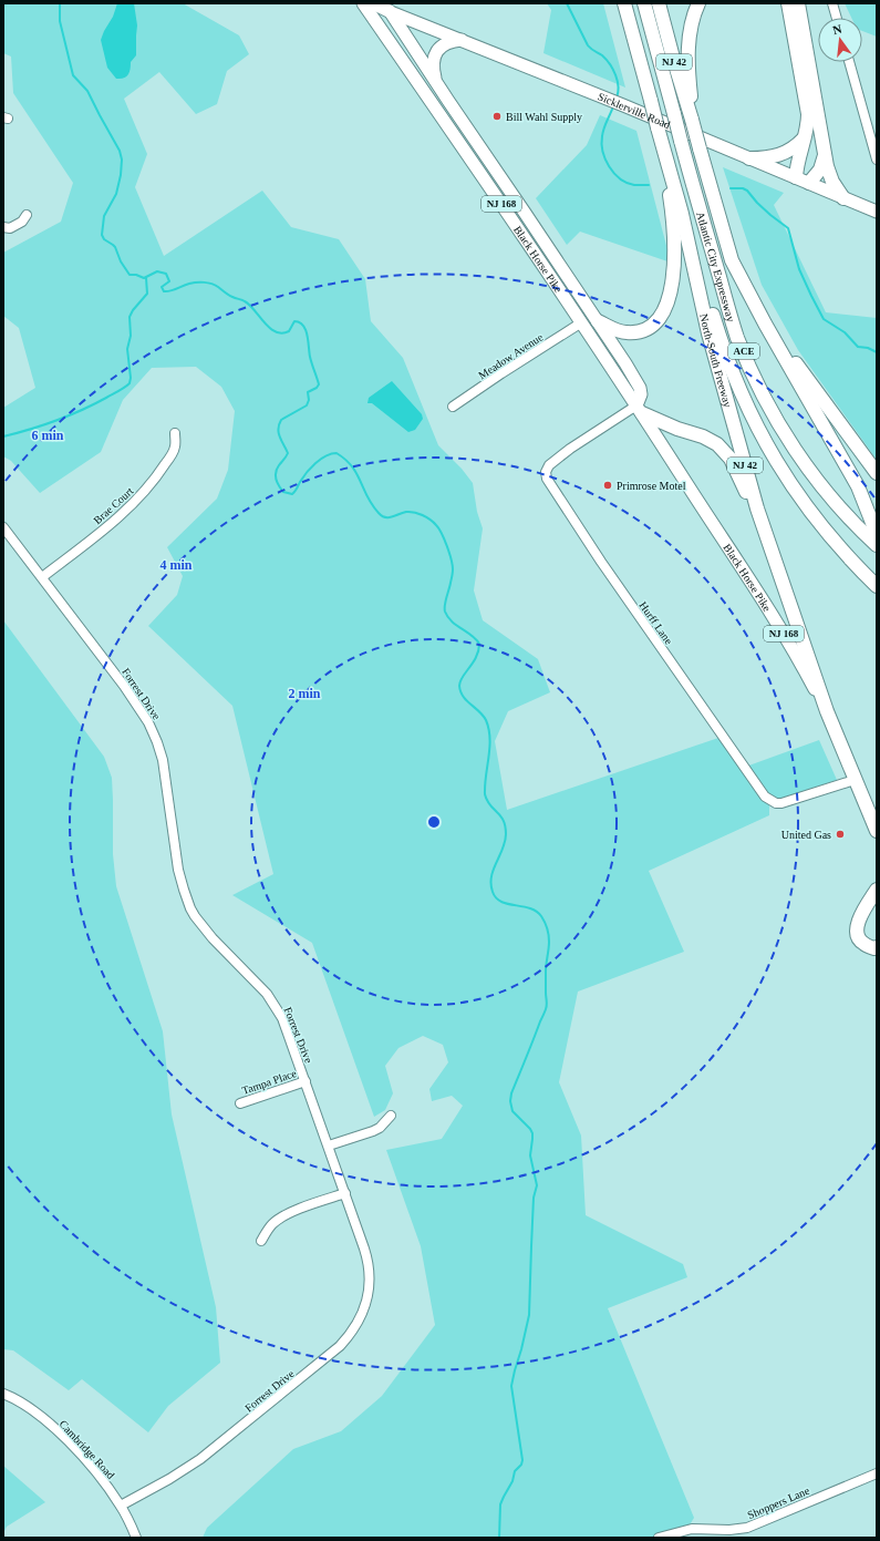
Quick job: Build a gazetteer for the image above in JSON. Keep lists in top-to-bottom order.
{
  "streets": {
    "highway": [
      "NJ 42",
      "Black Horse Pike",
      "Atlantic City Expressway",
      "ACE",
      "North-South Freeway"
    ],
    "main road": ["Sicklerville Road", "NJ 168"],
    "street": [
      "Meadow Avenue",
      "Brae Court",
      "Hurff Lane",
      "Forrest Drive",
      "Tampa Place",
      "Cambridge Road",
      "Shoppers Lane"
    ]
  },
  "crossings": [
    ["NJ 42", "Atlantic City Expressway"],
    ["Sicklerville Road", "Black Horse Pike"],
    ["Black Horse Pike", "Meadow Avenue"],
    ["Black Horse Pike", "North-South Freeway"],
    ["Black Horse Pike", "Hurff Lane"],
    ["Atlantic City Expressway", "North-South Freeway"],
    ["Brae Court", "Forrest Drive"],
    ["Forrest Drive", "Tampa Place"],
    ["Forrest Drive", "Cambridge Road"]
  ],
  "places": ["Bill Wahl Supply", "Primrose Motel", "United Gas"],
  "north": "top",
  "rings": ["6 min", "4 min", "2 min"]
}
